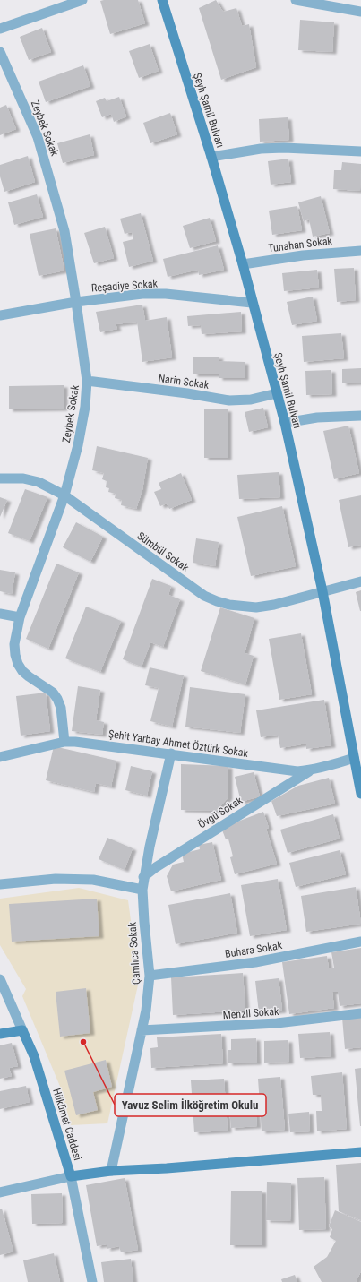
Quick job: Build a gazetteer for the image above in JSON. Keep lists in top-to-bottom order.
{
  "streets": {
    "main road": ["Şeyh Şamil Bulvarı", "Hükümet Caddesi"],
    "street": [
      "Zeybek Sokak",
      "Tunahan Sokak",
      "Reşadiye Sokak",
      "Narin Sokak",
      "Sümbül Sokak",
      "Şehit Yarbay Ahmet Öztürk Sokak",
      "Övgü Sokak",
      "Buhara Sokak",
      "Çamlıca Sokak",
      "Menzil Sokak"
    ]
  },
  "crossings": [
    ["Şeyh Şamil Bulvarı", "Tunahan Sokak"],
    ["Şeyh Şamil Bulvarı", "Reşadiye Sokak"],
    ["Şeyh Şamil Bulvarı", "Narin Sokak"],
    ["Şeyh Şamil Bulvarı", "Sümbül Sokak"],
    ["Şeyh Şamil Bulvarı", "Şehit Yarbay Ahmet Öztürk Sokak"],
    ["Zeybek Sokak", "Reşadiye Sokak"],
    ["Zeybek Sokak", "Narin Sokak"],
    ["Zeybek Sokak", "Sümbül Sokak"],
    ["Zeybek Sokak", "Şehit Yarbay Ahmet Öztürk Sokak"],
    ["Şehit Yarbay Ahmet Öztürk Sokak", "Övgü Sokak"],
    ["Şehit Yarbay Ahmet Öztürk Sokak", "Çamlıca Sokak"],
    ["Övgü Sokak", "Çamlıca Sokak"],
    ["Buhara Sokak", "Çamlıca Sokak"],
    ["Çamlıca Sokak", "Menzil Sokak"]
  ],
  "places": ["Yavuz Selim İlköğretim Okulu"]
}
